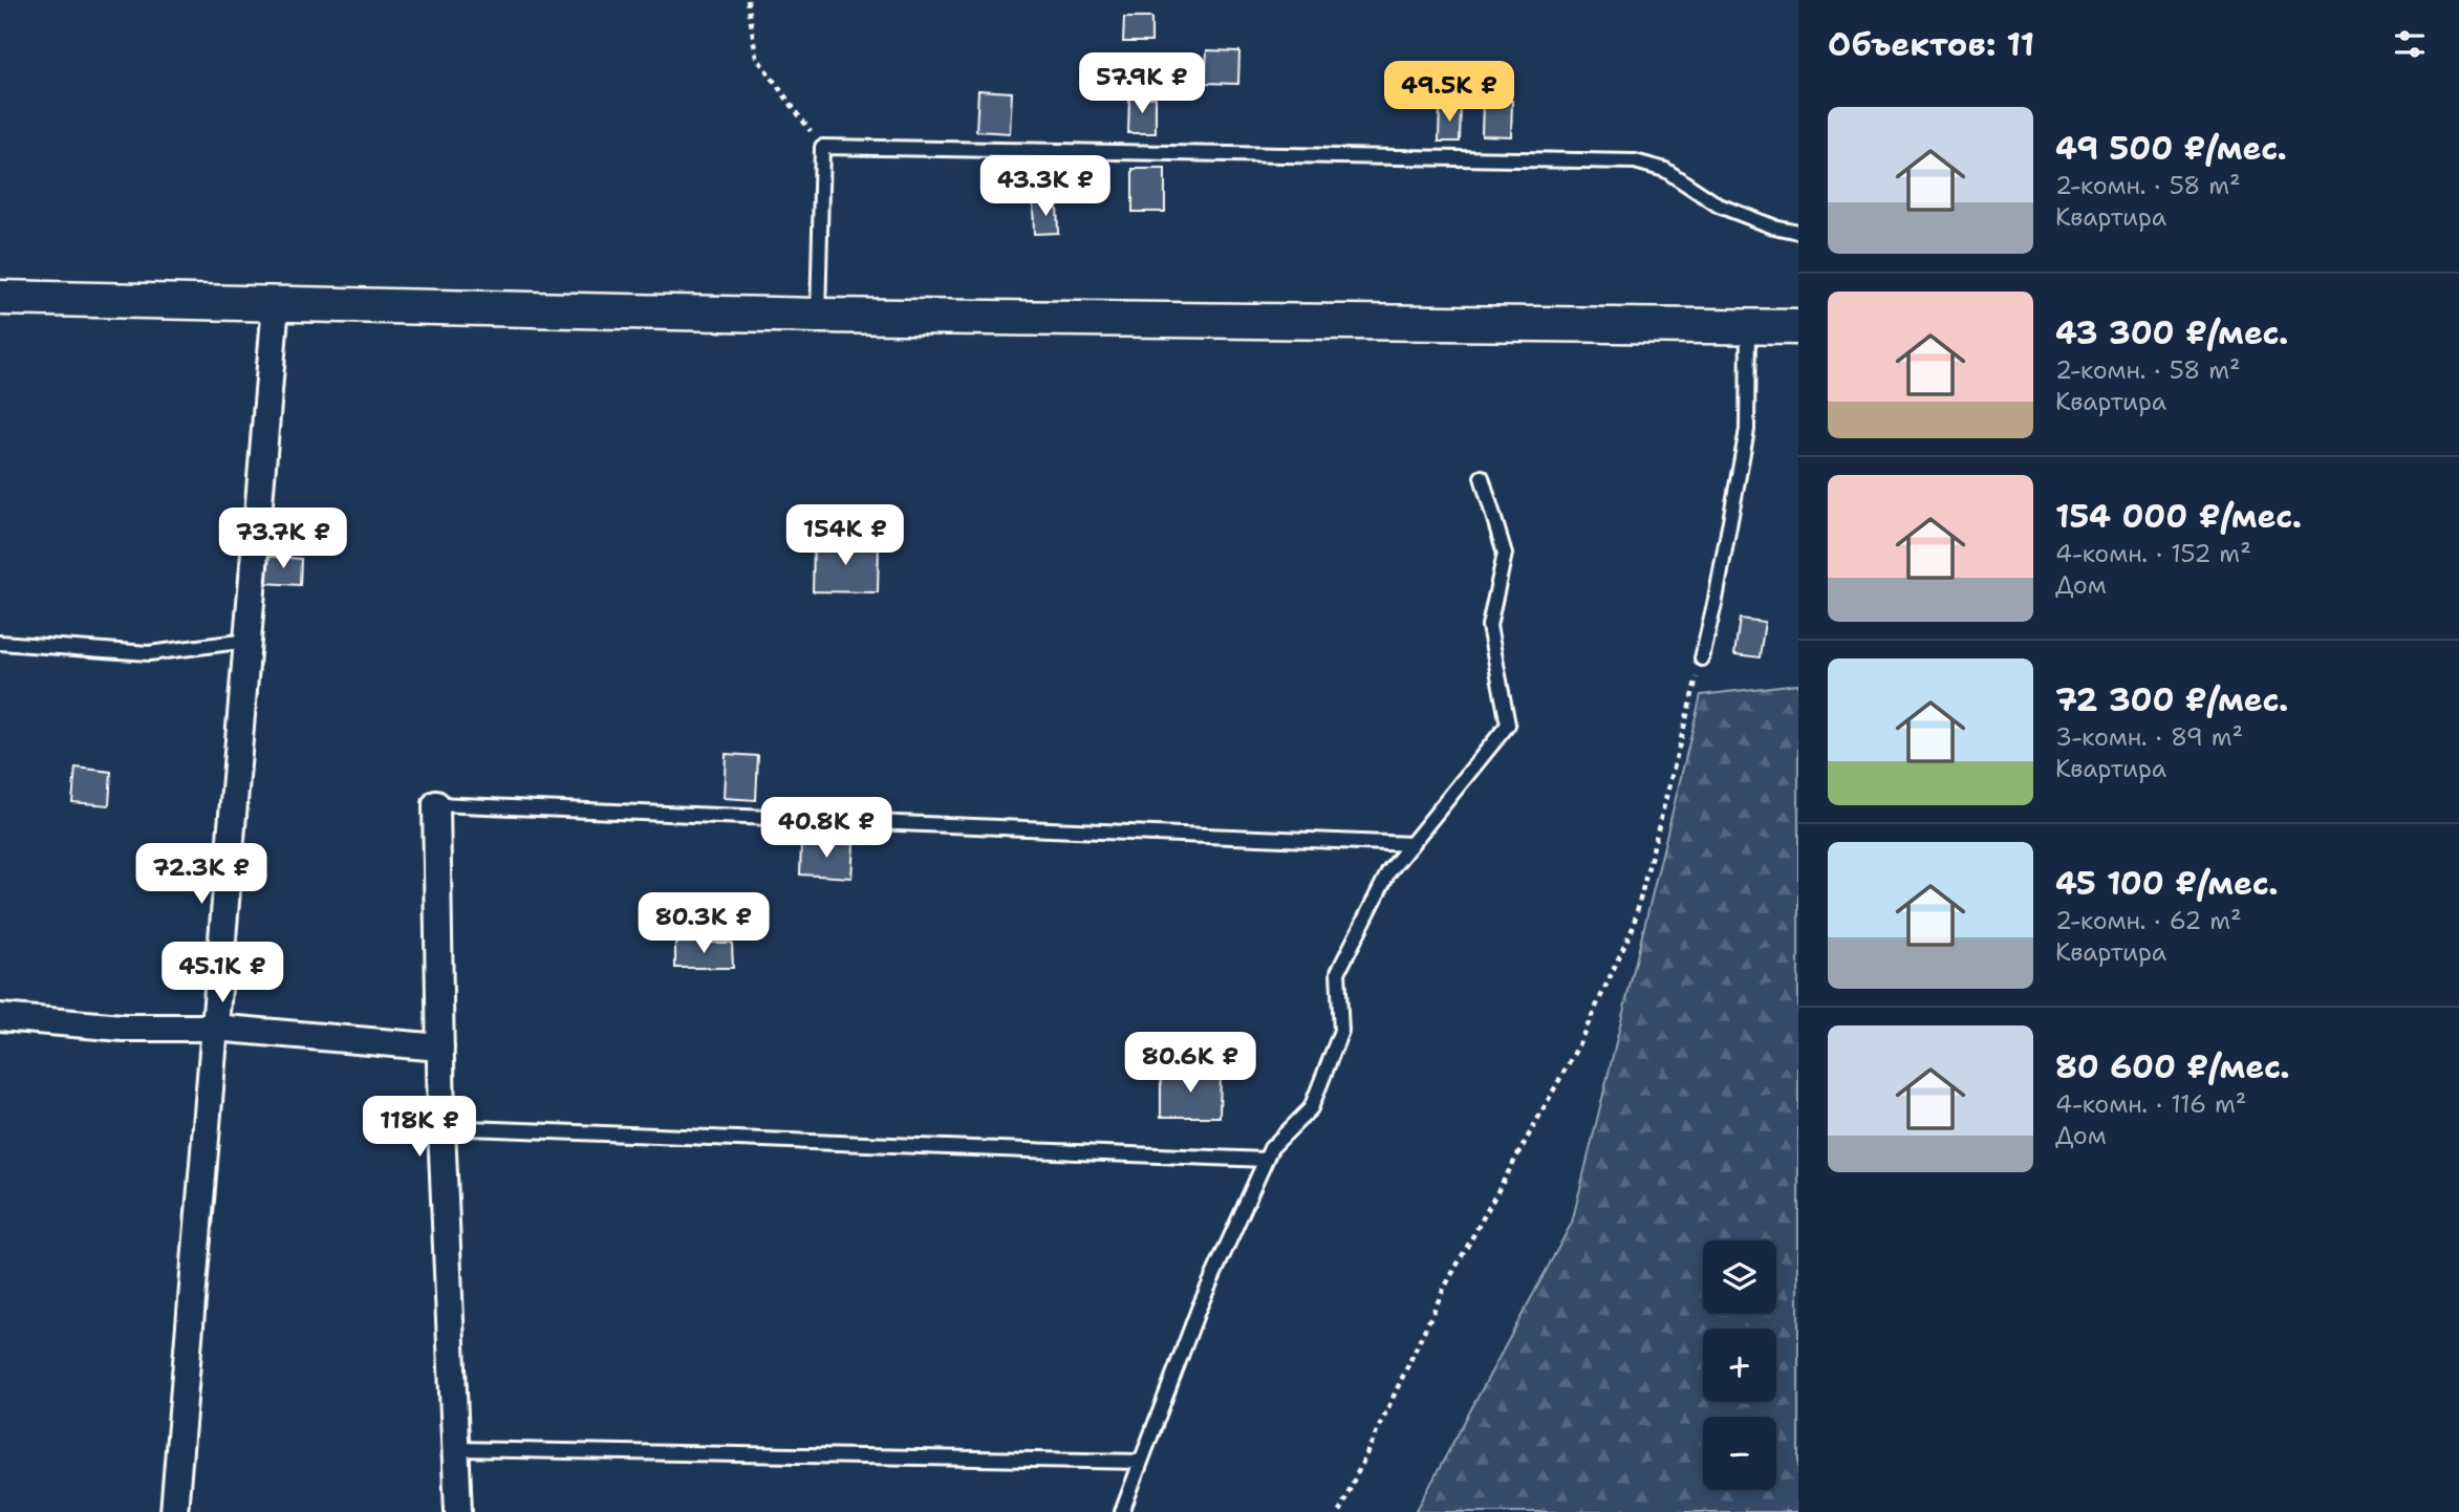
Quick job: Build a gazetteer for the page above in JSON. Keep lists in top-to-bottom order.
{
  "page": {
    "heading": "Объектов: 11",
    "price": [
      "57.9K ₽",
      "49.5K ₽",
      "43.3K ₽",
      "154K ₽",
      "73.7K ₽",
      "40.8K ₽",
      "72.3K ₽",
      "80.3K ₽",
      "45.1K ₽",
      "80.6K ₽",
      "118K ₽"
    ],
    "list": [
      {
        "name": "49 500 ₽/мес.",
        "note": "2-комн. · 58 m² · Квартира"
      },
      {
        "name": "43 300 ₽/мес.",
        "note": "2-комн. · 58 m² · Квартира"
      },
      {
        "name": "154 000 ₽/мес.",
        "note": "4-комн. · 152 m² · Дом"
      },
      {
        "name": "72 300 ₽/мес.",
        "note": "3-комн. · 89 m² · Квартира"
      },
      {
        "name": "45 100 ₽/мес.",
        "note": "2-комн. · 62 m² · Квартира"
      },
      {
        "name": "80 600 ₽/мес.",
        "note": "4-комн. · 116 m² · Дом"
      }
    ],
    "map_buttons": ["+", "−"]
  }
}
